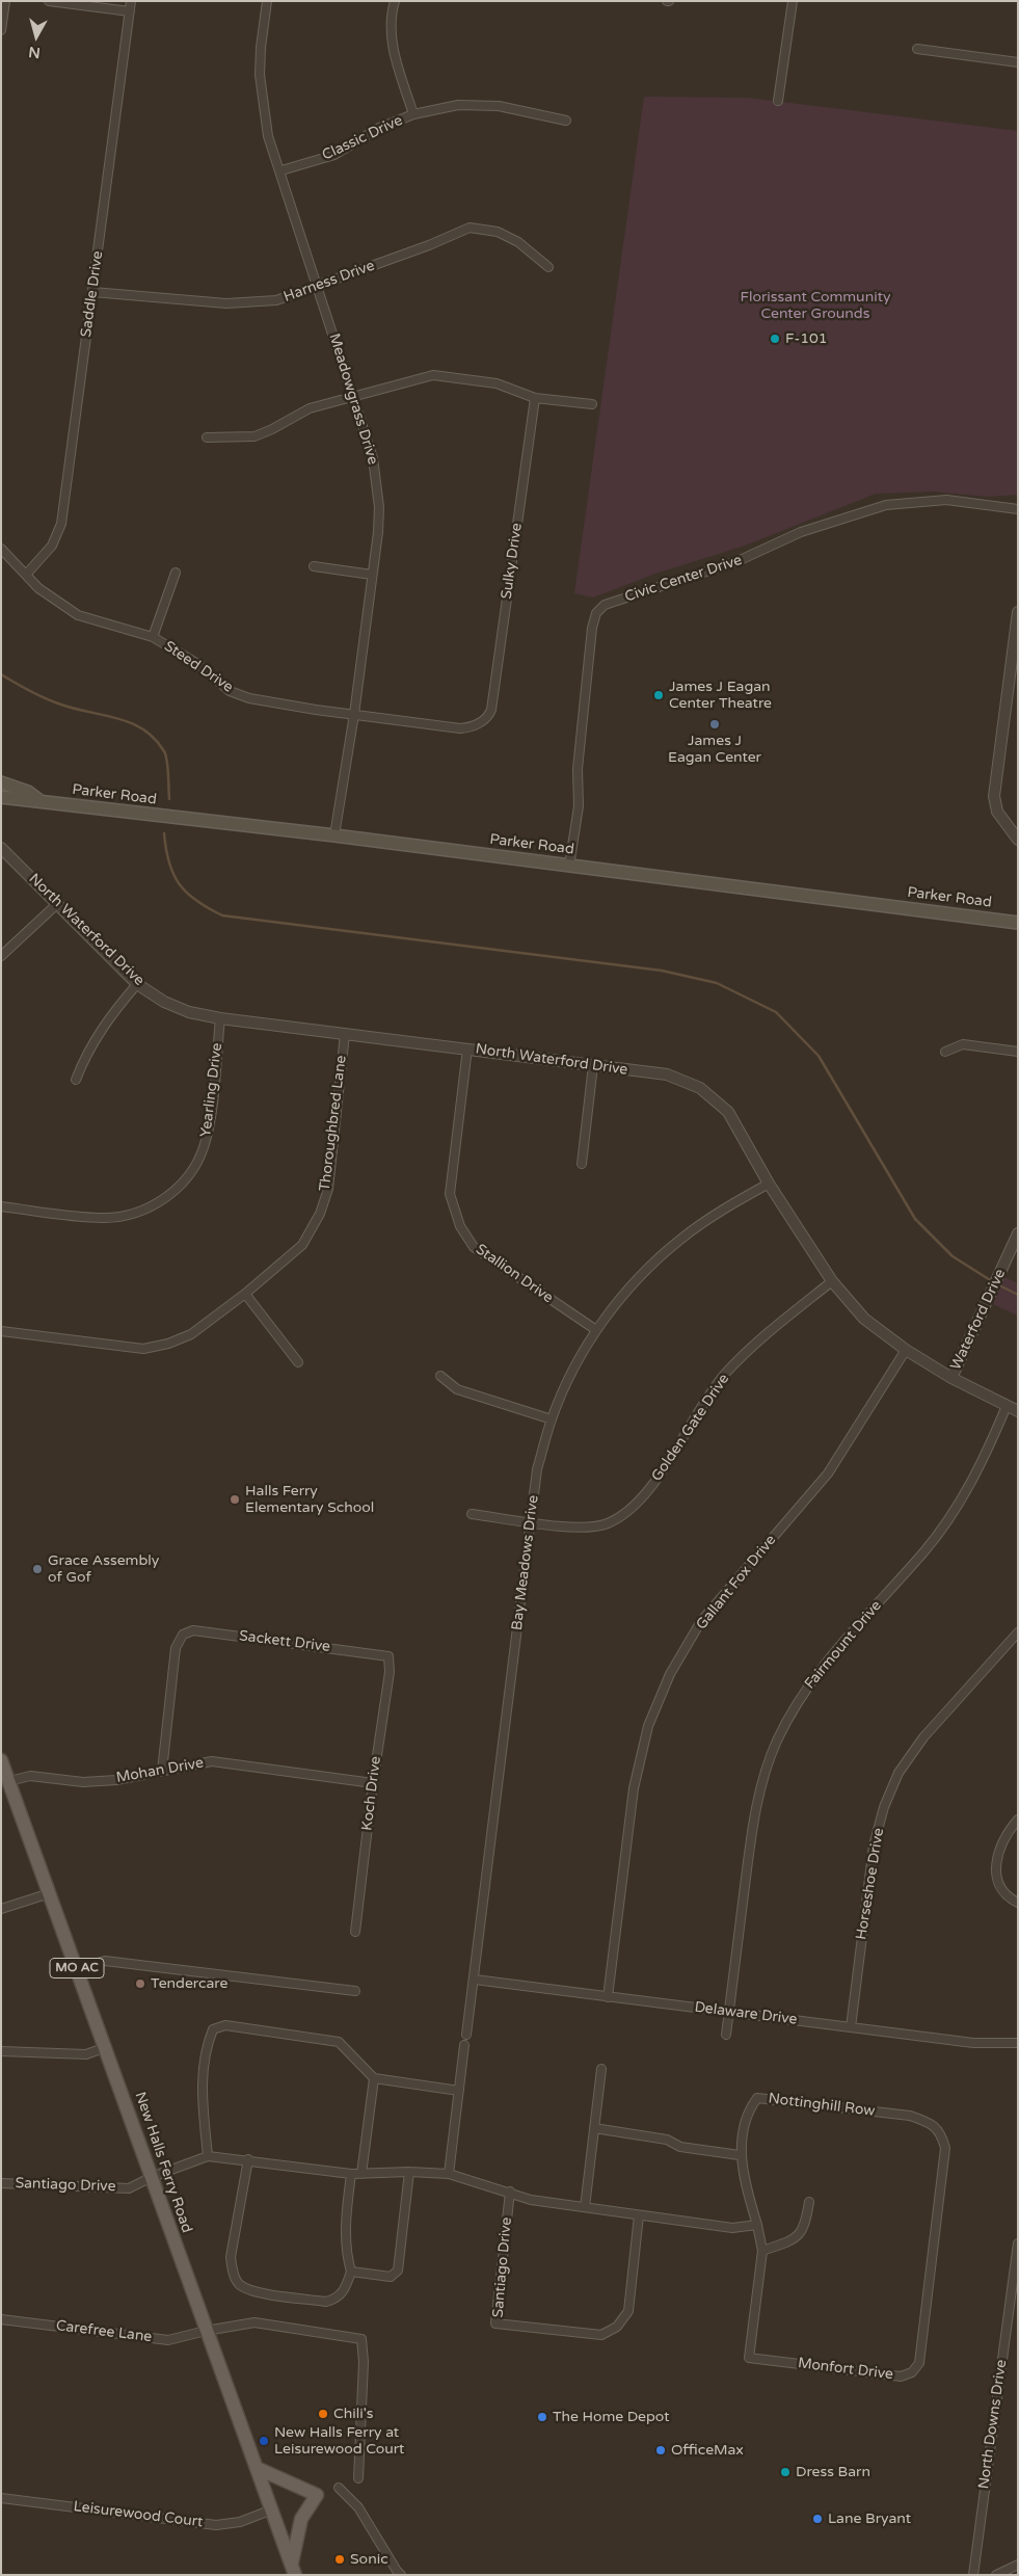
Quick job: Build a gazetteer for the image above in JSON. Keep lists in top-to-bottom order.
{
  "streets": {
    "main road": ["Parker Road", "MO AC", "New Halls Ferry Road"],
    "street": [
      "Classic Drive",
      "Harness Drive",
      "Saddle Drive",
      "Meadowgrass Drive",
      "Sulky Drive",
      "Civic Center Drive",
      "Steed Drive",
      "North Waterford Drive",
      "Yearling Drive",
      "Thoroughbred Lane",
      "Stallion Drive",
      "Waterford Drive",
      "Golden Gate Drive",
      "Bay Meadows Drive",
      "Gallant Fox Drive",
      "Sackett Drive",
      "Fairmount Drive",
      "Mohan Drive",
      "Koch Drive",
      "Horseshoe Drive",
      "Delaware Drive",
      "Nottinghill Row",
      "Santiago Drive",
      "Carefree Lane",
      "Monfort Drive",
      "North Downs Drive",
      "Leisurewood Court"
    ]
  },
  "crossings": [
    ["Classic Drive", "Meadowgrass Drive"],
    ["Harness Drive", "Saddle Drive"],
    ["Harness Drive", "Meadowgrass Drive"],
    ["Saddle Drive", "Steed Drive"],
    ["Meadowgrass Drive", "Steed Drive"],
    ["Meadowgrass Drive", "Parker Road"],
    ["Sulky Drive", "Steed Drive"],
    ["Civic Center Drive", "Parker Road"],
    ["North Waterford Drive", "Yearling Drive"],
    ["North Waterford Drive", "Thoroughbred Lane"],
    ["North Waterford Drive", "Stallion Drive"],
    ["North Waterford Drive", "Waterford Drive"],
    ["North Waterford Drive", "Golden Gate Drive"],
    ["North Waterford Drive", "Bay Meadows Drive"],
    ["North Waterford Drive", "Gallant Fox Drive"],
    ["North Waterford Drive", "Fairmount Drive"],
    ["Stallion Drive", "Bay Meadows Drive"],
    ["Golden Gate Drive", "Bay Meadows Drive"],
    ["Bay Meadows Drive", "Delaware Drive"],
    ["Gallant Fox Drive", "Delaware Drive"],
    ["Sackett Drive", "Mohan Drive"],
    ["Sackett Drive", "Koch Drive"],
    ["Fairmount Drive", "Delaware Drive"],
    ["Mohan Drive", "Koch Drive"],
    ["Mohan Drive", "New Halls Ferry Road"],
    ["Horseshoe Drive", "Delaware Drive"],
    ["Nottinghill Row", "Santiago Drive"],
    ["Nottinghill Row", "Monfort Drive"],
    ["New Halls Ferry Road", "Santiago Drive"],
    ["New Halls Ferry Road", "Carefree Lane"],
    ["New Halls Ferry Road", "Leisurewood Court"]
  ],
  "parks": ["Florissant Community Center Grounds"],
  "places": [
    "F-101",
    "James J Eagan Center Theatre",
    "James J Eagan Center",
    "Halls Ferry Elementary School",
    "Grace Assembly of Gof",
    "Tendercare",
    "Chili's",
    "The Home Depot",
    "New Halls Ferry at Leisurewood Court",
    "OfficeMax",
    "Dress Barn",
    "Lane Bryant",
    "Sonic"
  ],
  "north": "bottom"
}
